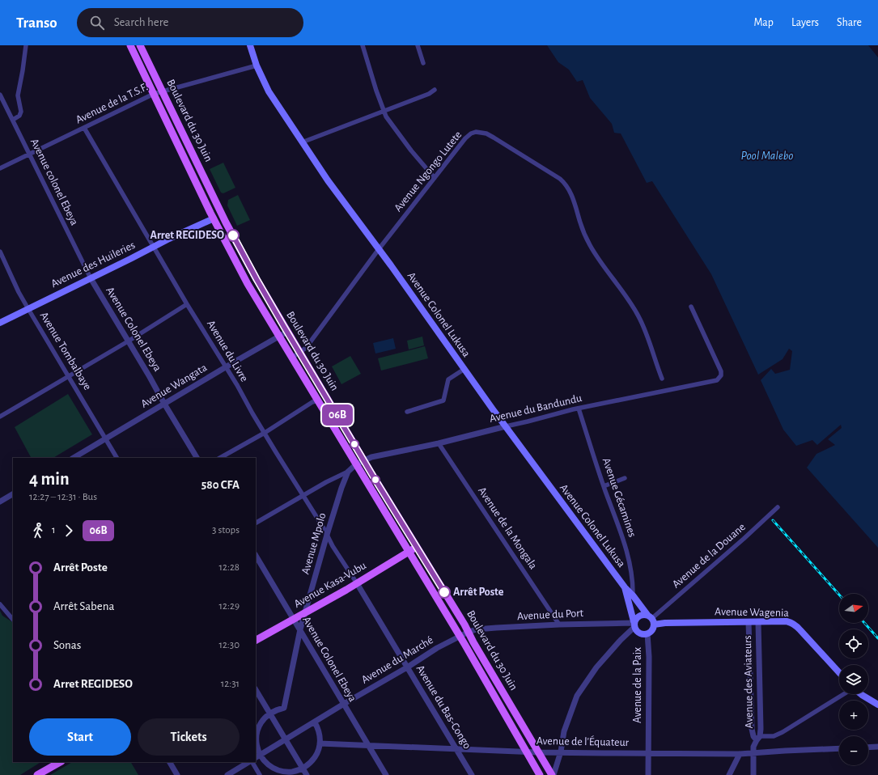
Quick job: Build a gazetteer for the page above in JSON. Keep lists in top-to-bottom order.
{
  "streets": {
    "main road": [
      "Boulevard du 30 Juin",
      "Avenue des Huileries",
      "Avenue Colonel Lukusa",
      "Avenue Kasa-Vubu",
      "Avenue Wagenia"
    ],
    "street": [
      "Avenue de la T.S.F.",
      "Avenue Ngongo Lutete",
      "Avenue colonel Ebeya",
      "Avenue Colonel Ebeya",
      "Avenue Tombalbaye",
      "Avenue du Livre",
      "Avenue Wangata",
      "Avenue du Bandundu",
      "Avenue Gécamines",
      "Avenue de la Mongala",
      "Avenue Mpolo",
      "Avenue de la Douane",
      "Avenue du Port",
      "Avenue du Marché",
      "Avenue des Aviateurs",
      "Avenue de la Paix",
      "Avenue du Bas-Congo",
      "Avenue de l'Équateur"
    ]
  },
  "crossings": [
    ["Avenue de la T.S.F.", "Boulevard du 30 Juin"],
    ["Avenue de la T.S.F.", "Avenue colonel Ebeya"],
    ["Avenue de la T.S.F.", "Avenue Colonel Lukusa"],
    ["Avenue de la T.S.F.", "Avenue du Livre"],
    ["Boulevard du 30 Juin", "Avenue Ngongo Lutete"],
    ["Boulevard du 30 Juin", "Avenue des Huileries"],
    ["Boulevard du 30 Juin", "Avenue Wangata"],
    ["Boulevard du 30 Juin", "Avenue du Bandundu"],
    ["Boulevard du 30 Juin", "Avenue Mpolo"],
    ["Boulevard du 30 Juin", "Avenue Kasa-Vubu"],
    ["Boulevard du 30 Juin", "Avenue du Port"],
    ["Boulevard du 30 Juin", "Avenue du Marché"],
    ["Boulevard du 30 Juin", "Avenue de l'Équateur"],
    ["Avenue Ngongo Lutete", "Avenue Colonel Lukusa"],
    ["Avenue colonel Ebeya", "Avenue des Huileries"],
    ["Avenue colonel Ebeya", "Avenue Colonel Ebeya"],
    ["Avenue des Huileries", "Avenue Colonel Ebeya"],
    ["Avenue des Huileries", "Avenue Tombalbaye"],
    ["Avenue des Huileries", "Avenue du Livre"],
    ["Avenue Colonel Lukusa", "Avenue du Bandundu"],
    ["Avenue Colonel Lukusa", "Avenue Gécamines"],
    ["Avenue Colonel Lukusa", "Avenue de la Douane"],
    ["Avenue Colonel Lukusa", "Avenue Wagenia"],
    ["Avenue Colonel Lukusa", "Avenue du Port"],
    ["Avenue Colonel Lukusa", "Avenue de la Paix"],
    ["Avenue Colonel Ebeya", "Avenue Wangata"],
    ["Avenue Colonel Ebeya", "Avenue Mpolo"],
    ["Avenue Colonel Ebeya", "Avenue Kasa-Vubu"],
    ["Avenue Colonel Ebeya", "Avenue du Marché"],
    ["Avenue Colonel Ebeya", "Avenue de l'Équateur"],
    ["Avenue Tombalbaye", "Avenue Wangata"],
    ["Avenue du Livre", "Avenue Wangata"],
    ["Avenue du Livre", "Avenue Mpolo"],
    ["Avenue du Livre", "Avenue Kasa-Vubu"],
    ["Avenue du Livre", "Avenue du Bas-Congo"],
    ["Avenue du Bandundu", "Avenue Gécamines"],
    ["Avenue du Bandundu", "Avenue de la Mongala"],
    ["Avenue du Bandundu", "Avenue Mpolo"],
    ["Avenue de la Mongala", "Avenue du Port"],
    ["Avenue Mpolo", "Avenue Kasa-Vubu"],
    ["Avenue de la Douane", "Avenue Wagenia"],
    ["Avenue de la Douane", "Avenue du Port"],
    ["Avenue de la Douane", "Avenue de la Paix"],
    ["Avenue Kasa-Vubu", "Avenue du Bas-Congo"],
    ["Avenue Wagenia", "Avenue du Port"],
    ["Avenue Wagenia", "Avenue des Aviateurs"],
    ["Avenue Wagenia", "Avenue de la Paix"],
    ["Avenue du Port", "Avenue du Marché"],
    ["Avenue du Port", "Avenue de la Paix"],
    ["Avenue du Marché", "Avenue du Bas-Congo"],
    ["Avenue des Aviateurs", "Avenue de l'Équateur"],
    ["Avenue de la Paix", "Avenue de l'Équateur"],
    ["Avenue du Bas-Congo", "Avenue de l'Équateur"]
  ],
  "water": ["Pool Malebo"],
  "places": ["Arret REGIDESO", "Arrêt Poste"],
  "lines": ["bus line 06B"],
  "north": "right",
  "page": {
    "header": "Transo",
    "search": "Search here",
    "nav": ["Map", "Layers", "Share"],
    "on_map": "06B",
    "heading": ["4 min", "12:27 – 12:31 · Bus", "580 CFA"],
    "legs": ["1", "06B", "3 stops"],
    "list": [
      {
        "name": "Arrêt Poste",
        "value": "12:28"
      },
      {
        "name": "Arrêt Sabena",
        "value": "12:29"
      },
      {
        "name": "Sonas",
        "value": "12:30"
      },
      {
        "name": "Arret REGIDESO",
        "value": "12:31"
      }
    ],
    "map_buttons": ["+", "−"],
    "buttons": ["Start", "Tickets"]
  }
}
